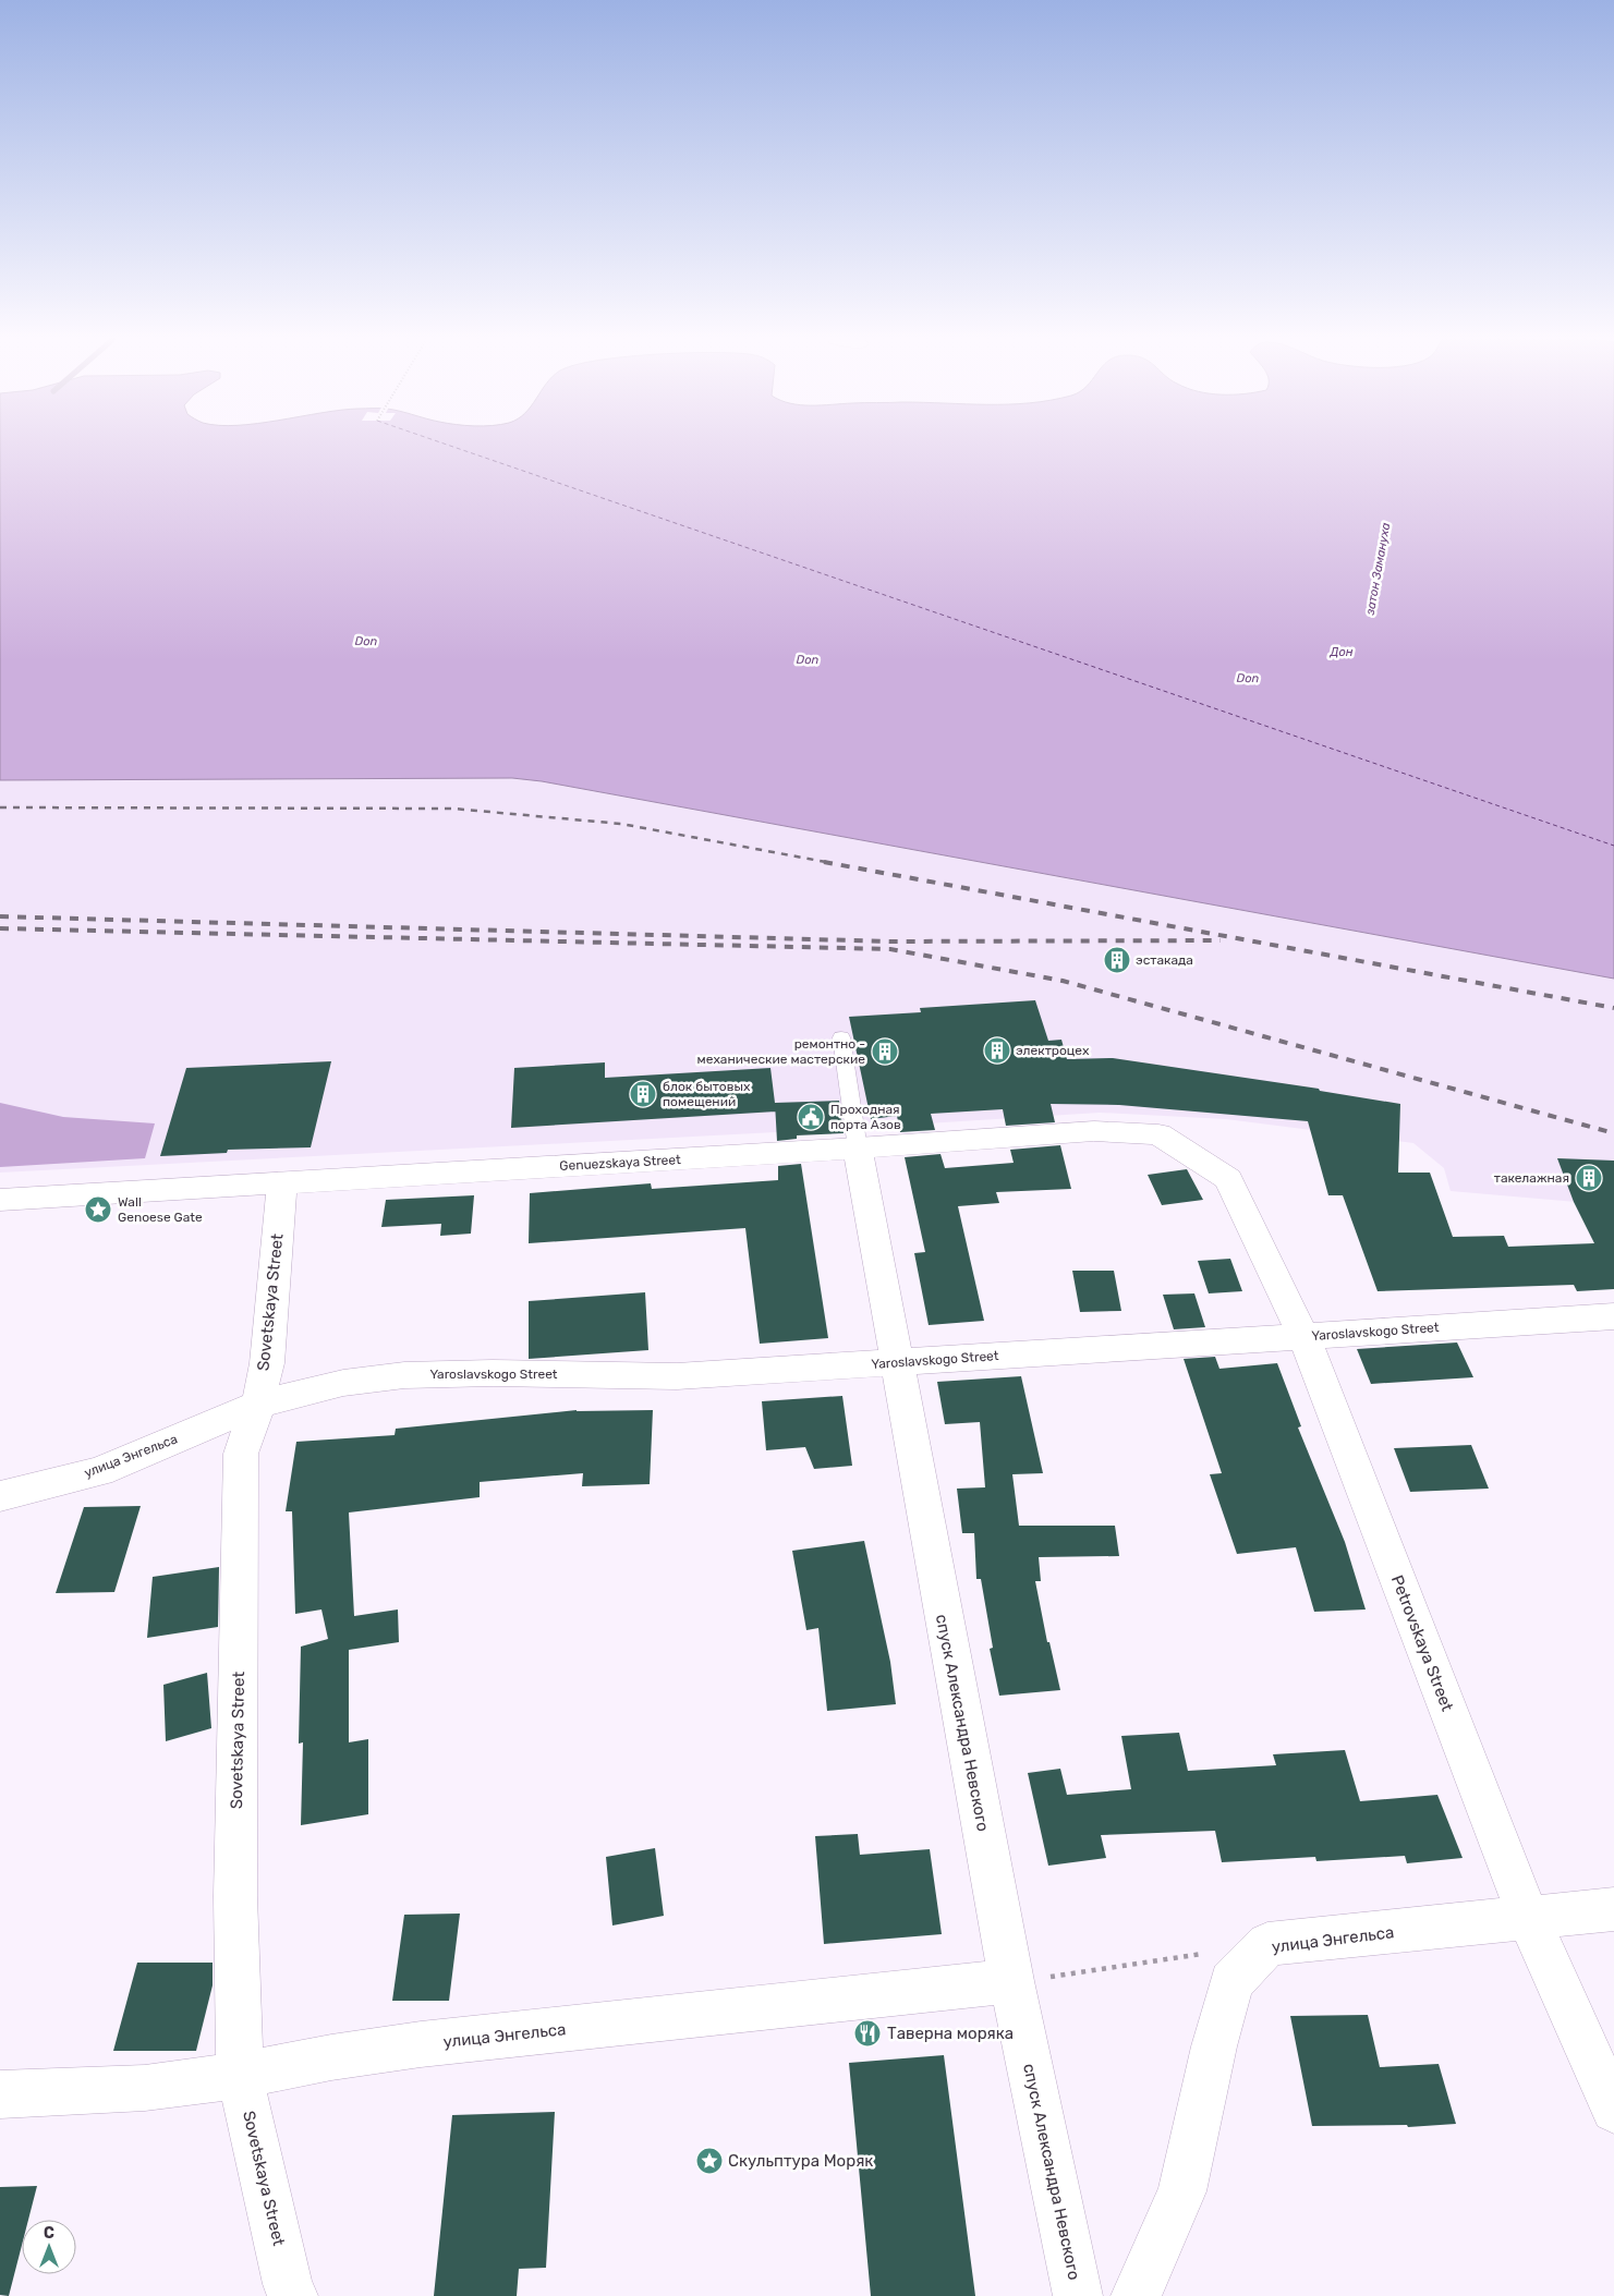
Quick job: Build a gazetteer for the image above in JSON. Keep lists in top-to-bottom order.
{
  "streets": {
    "street": [
      "Genuezskaya Street",
      "Sovetskaya Street",
      "Yaroslavskogo Street",
      "улица Энгельса",
      "Petrovskaya Street",
      "спуск Александра Невского"
    ]
  },
  "crossings": [
    ["Genuezskaya Street", "Sovetskaya Street"],
    ["Genuezskaya Street", "Petrovskaya Street"],
    ["Genuezskaya Street", "спуск Александра Невского"],
    ["Sovetskaya Street", "Yaroslavskogo Street"],
    ["Sovetskaya Street", "улица Энгельса"],
    ["Yaroslavskogo Street", "улица Энгельса"],
    ["Yaroslavskogo Street", "Petrovskaya Street"],
    ["Yaroslavskogo Street", "спуск Александра Невского"],
    ["улица Энгельса", "Petrovskaya Street"],
    ["улица Энгельса", "спуск Александра Невского"]
  ],
  "water": ["затон Замануха", "Don", "Дон"],
  "places": {
    "building": [
      "эстакада",
      "электроцех",
      "ремонтно - механические мастерские",
      "блок бытовых помещений",
      "такелажная"
    ],
    "public building": ["Проходная порта Азов"],
    "place": ["Wall Genoese Gate", "Скульптура Моряк"],
    "restaurant": ["Таверна моряка"]
  },
  "north": "top"
}
